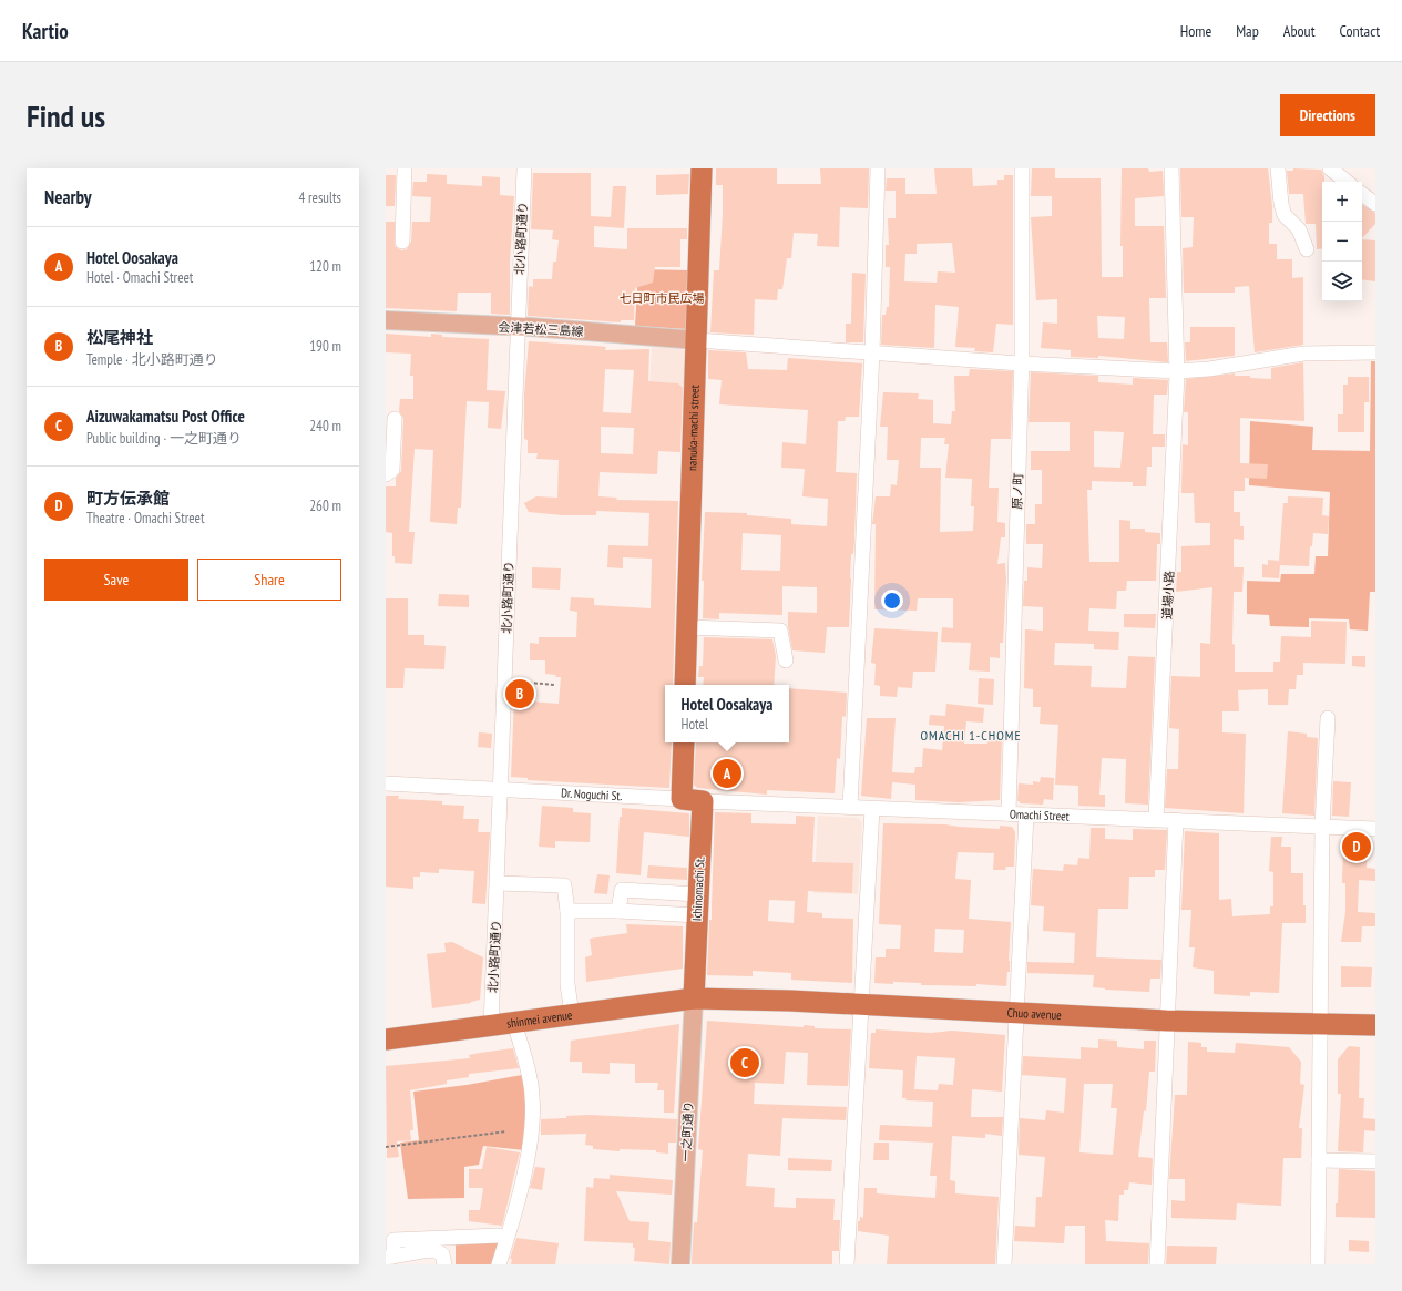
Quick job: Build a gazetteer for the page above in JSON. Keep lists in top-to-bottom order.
{
  "streets": {
    "highway": [
      "nanuka-machi street",
      "Ichinomachi St.",
      "Chuo avenue",
      "shinmei avenue"
    ],
    "main road": ["会津若松三島線", "一之町通り"],
    "street": [
      "北小路町通り",
      "原ノ町",
      "道場小路",
      "Dr. Noguchi St.",
      "Omachi Street"
    ]
  },
  "crossings": [
    ["北小路町通り", "会津若松三島線"],
    ["北小路町通り", "Dr. Noguchi St."],
    ["北小路町通り", "shinmei avenue"],
    ["会津若松三島線", "nanuka-machi street"],
    ["原ノ町", "Omachi Street"],
    ["道場小路", "Omachi Street"],
    ["Omachi Street", "Ichinomachi St."],
    ["Ichinomachi St.", "Chuo avenue"],
    ["Ichinomachi St.", "shinmei avenue"],
    ["Ichinomachi St.", "一之町通り"],
    ["Chuo avenue", "shinmei avenue"],
    ["Chuo avenue", "一之町通り"],
    ["shinmei avenue", "一之町通り"]
  ],
  "districts": ["OMACHI 1-CHOME"],
  "parks": ["七日町市民広場"],
  "page": {
    "header": "Kartio",
    "nav": [
      "Home",
      "Map",
      "About",
      "Contact"
    ],
    "buttons": [
      "Directions",
      ["Save", "Share"]
    ],
    "title": "Find us",
    "heading": ["Nearby", "4 results"],
    "map_buttons": ["+", "−"],
    "list": [
      {
        "mark": "A",
        "name": "Hotel Oosakaya",
        "note": "Hotel · Omachi Street",
        "value": "120 m"
      },
      {
        "mark": "B",
        "name": "松尾神社",
        "note": "Temple · 北小路町通り",
        "value": "190 m"
      },
      {
        "mark": "C",
        "name": "Aizuwakamatsu Post Office",
        "note": "Public building · 一之町通り",
        "value": "240 m"
      },
      {
        "mark": "D",
        "name": "町方伝承館",
        "note": "Theatre · Omachi Street",
        "value": "260 m"
      }
    ],
    "pins": [
      "B",
      "A",
      "D",
      "C"
    ],
    "popup": ["Hotel Oosakaya", "Hotel"]
  }
}
